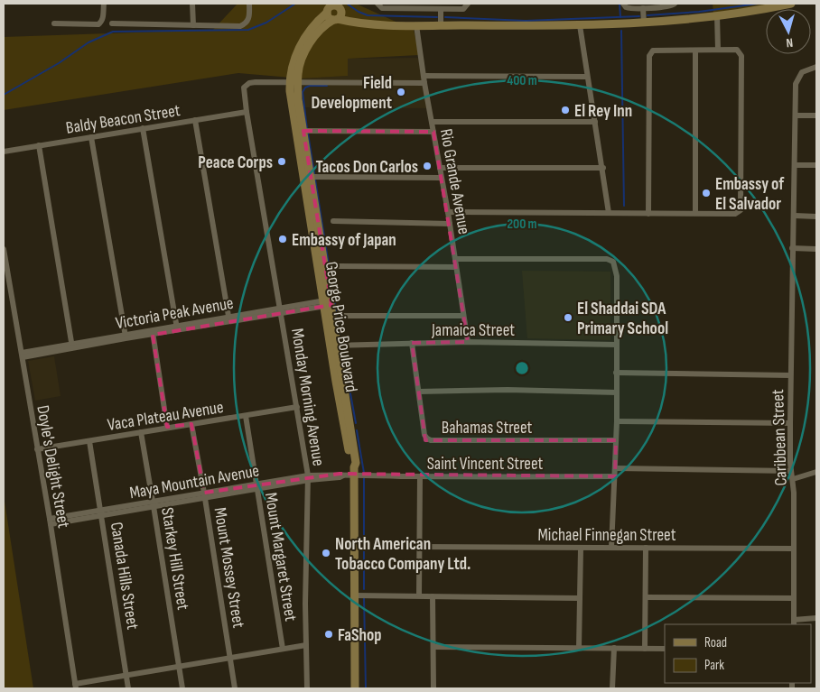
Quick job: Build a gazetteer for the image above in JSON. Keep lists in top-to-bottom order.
{
  "streets": {
    "main road": ["George Price Boulevard"],
    "street": [
      "Baldy Beacon Street",
      "Rio Grande Avenue",
      "Victoria Peak Avenue",
      "Jamaica Street",
      "Monday Morning Avenue",
      "Vaca Plateau Avenue",
      "Bahamas Street",
      "Caribbean Street",
      "Saint Vincent Street",
      "Doyle's Delight Street",
      "Maya Mountain Avenue",
      "Michael Finnegan Street",
      "Mount Margaret Street",
      "Starkey Hill Street",
      "Mount Mossey Street",
      "Canada Hills Street"
    ]
  },
  "crossings": [
    ["Baldy Beacon Street", "Monday Morning Avenue"],
    ["Rio Grande Avenue", "Jamaica Street"],
    ["Victoria Peak Avenue", "George Price Boulevard"],
    ["Victoria Peak Avenue", "Monday Morning Avenue"],
    ["Victoria Peak Avenue", "Doyle's Delight Street"],
    ["George Price Boulevard", "Jamaica Street"],
    ["George Price Boulevard", "Monday Morning Avenue"],
    ["George Price Boulevard", "Saint Vincent Street"],
    ["George Price Boulevard", "Maya Mountain Avenue"],
    ["Jamaica Street", "Bahamas Street"],
    ["Monday Morning Avenue", "Vaca Plateau Avenue"],
    ["Monday Morning Avenue", "Maya Mountain Avenue"],
    ["Vaca Plateau Avenue", "Doyle's Delight Street"],
    ["Vaca Plateau Avenue", "Mount Margaret Street"],
    ["Vaca Plateau Avenue", "Starkey Hill Street"],
    ["Vaca Plateau Avenue", "Mount Mossey Street"],
    ["Vaca Plateau Avenue", "Canada Hills Street"],
    ["Caribbean Street", "Michael Finnegan Street"],
    ["Saint Vincent Street", "Maya Mountain Avenue"],
    ["Doyle's Delight Street", "Maya Mountain Avenue"],
    ["Maya Mountain Avenue", "Mount Margaret Street"],
    ["Maya Mountain Avenue", "Starkey Hill Street"],
    ["Maya Mountain Avenue", "Mount Mossey Street"],
    ["Maya Mountain Avenue", "Canada Hills Street"]
  ],
  "places": [
    "Field Development",
    "El Rey Inn",
    "Peace Corps",
    "Tacos Don Carlos",
    "Embassy of El Salvador",
    "Embassy of Japan",
    "El Shaddai SDA Primary School",
    "North American Tobacco Company Ltd.",
    "FaShop"
  ],
  "legend": ["Road", "Park"],
  "north": "bottom",
  "rings": ["400 m", "200 m"]
}
